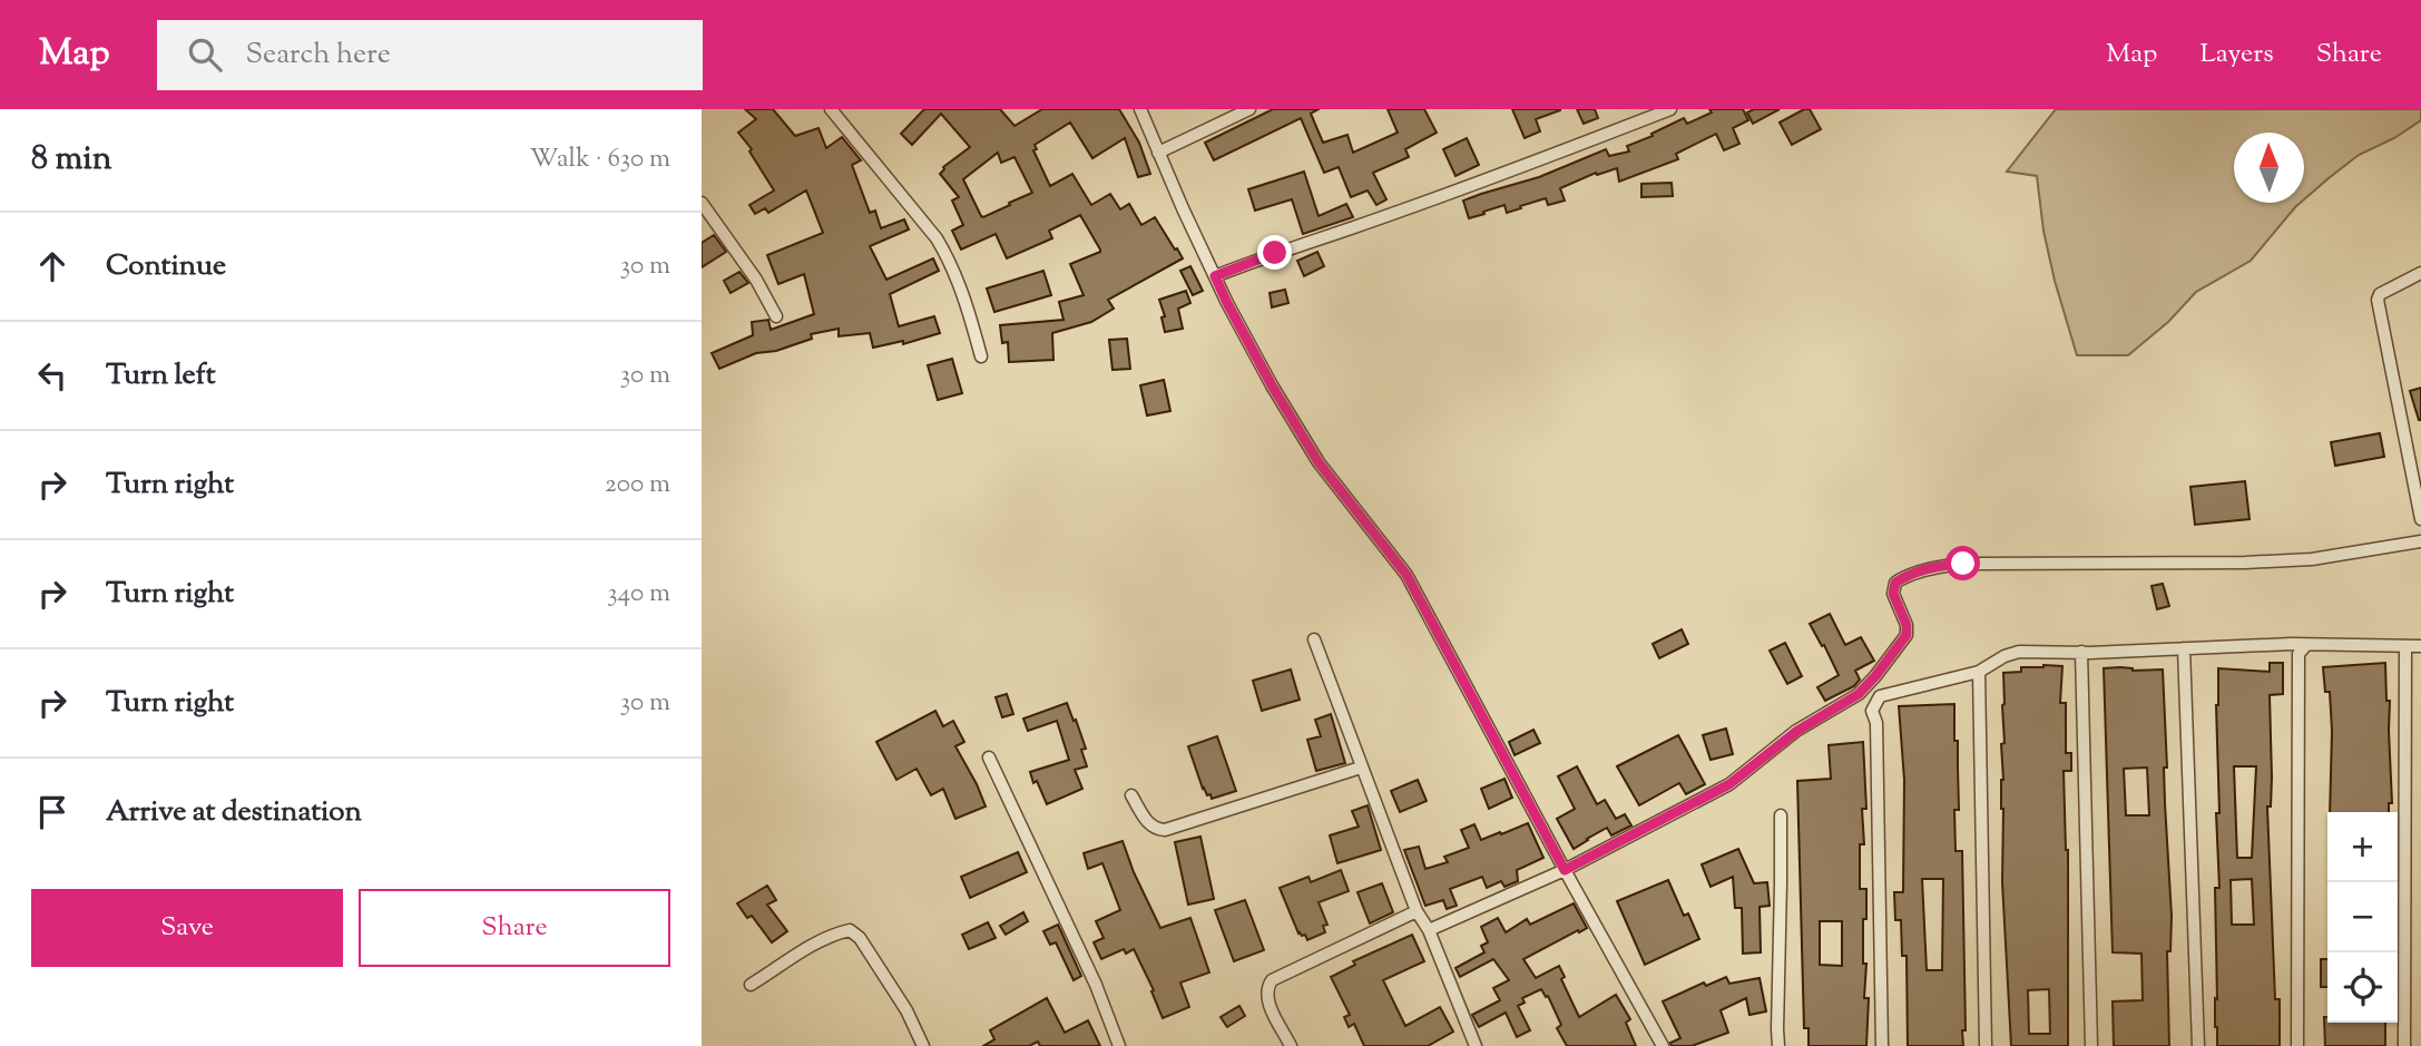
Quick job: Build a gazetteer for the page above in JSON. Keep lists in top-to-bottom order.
{
  "north": "top",
  "page": {
    "header": "Map",
    "search": "Search here",
    "nav": ["Map", "Layers", "Share"],
    "heading": ["8 min", "Walk · 630 m"],
    "list": [
      ["Continue", "30 m"],
      ["Turn left", "30 m"],
      ["Turn right", "200 m"],
      ["Turn right", "340 m"],
      ["Turn right", "30 m"],
      "Arrive at destination"
    ],
    "map_buttons": ["+", "−"],
    "buttons": ["Save", "Share"]
  }
}
